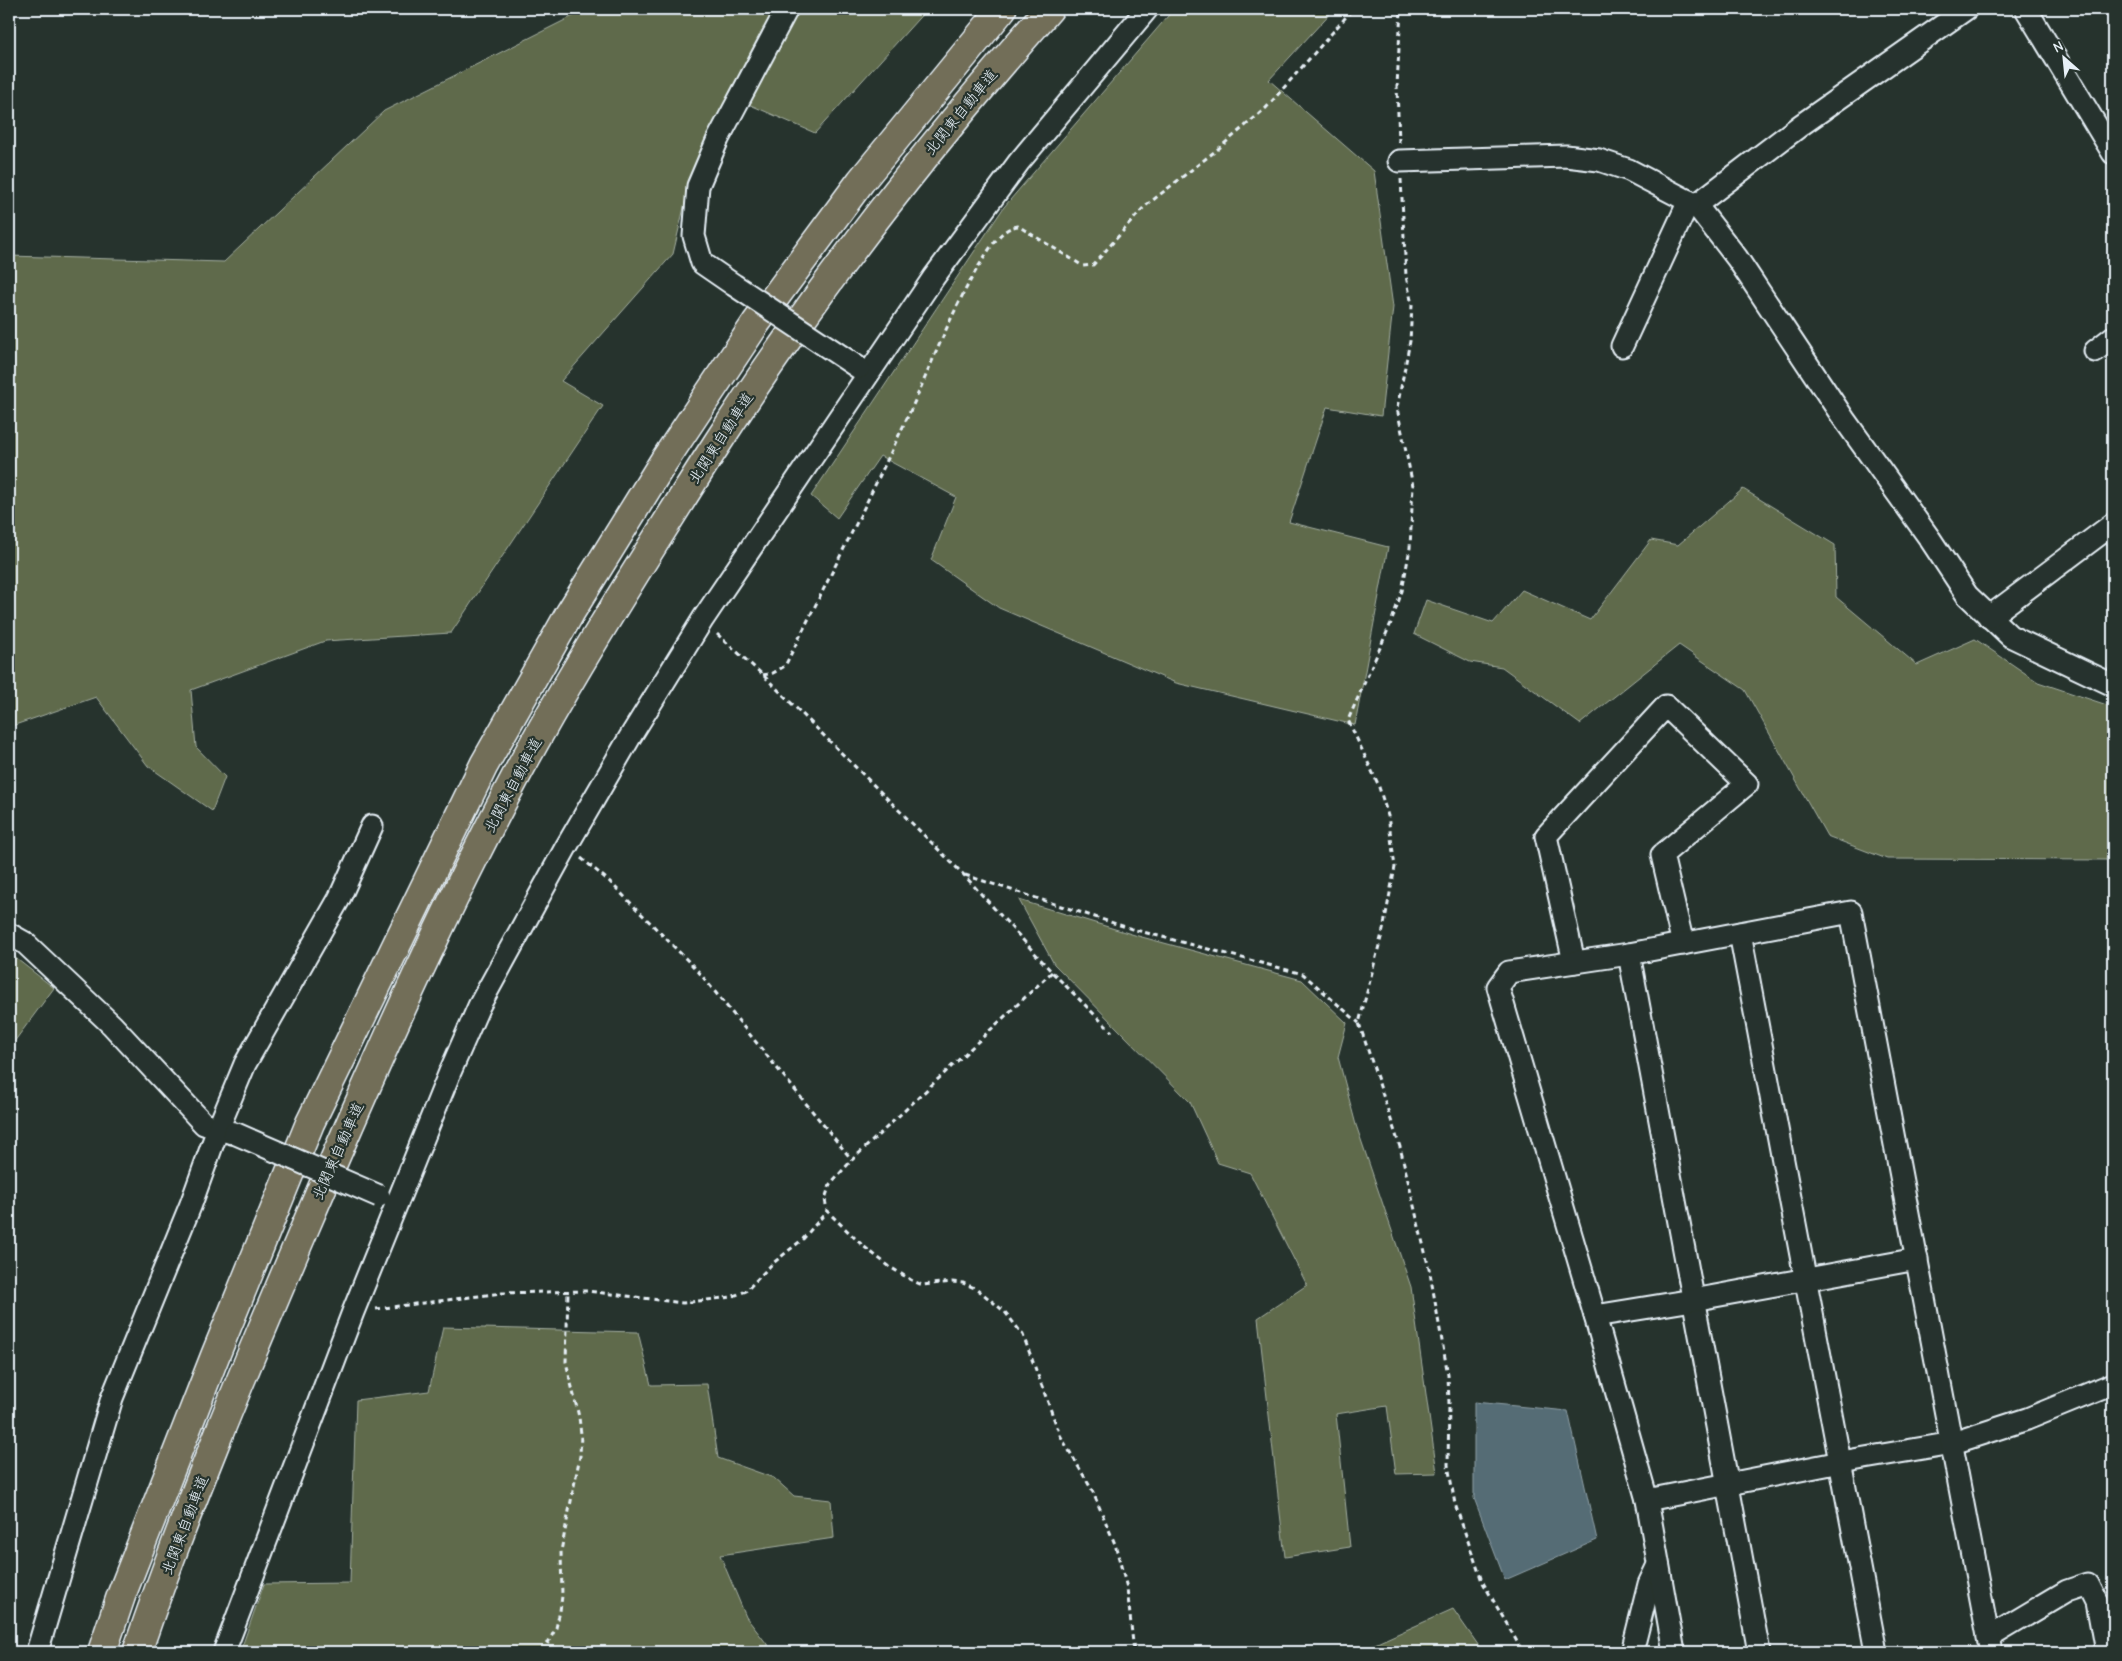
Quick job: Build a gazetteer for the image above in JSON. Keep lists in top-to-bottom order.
{
  "streets": {
    "highway": ["北関東自動車道"]
  },
  "north": "top left"
}
